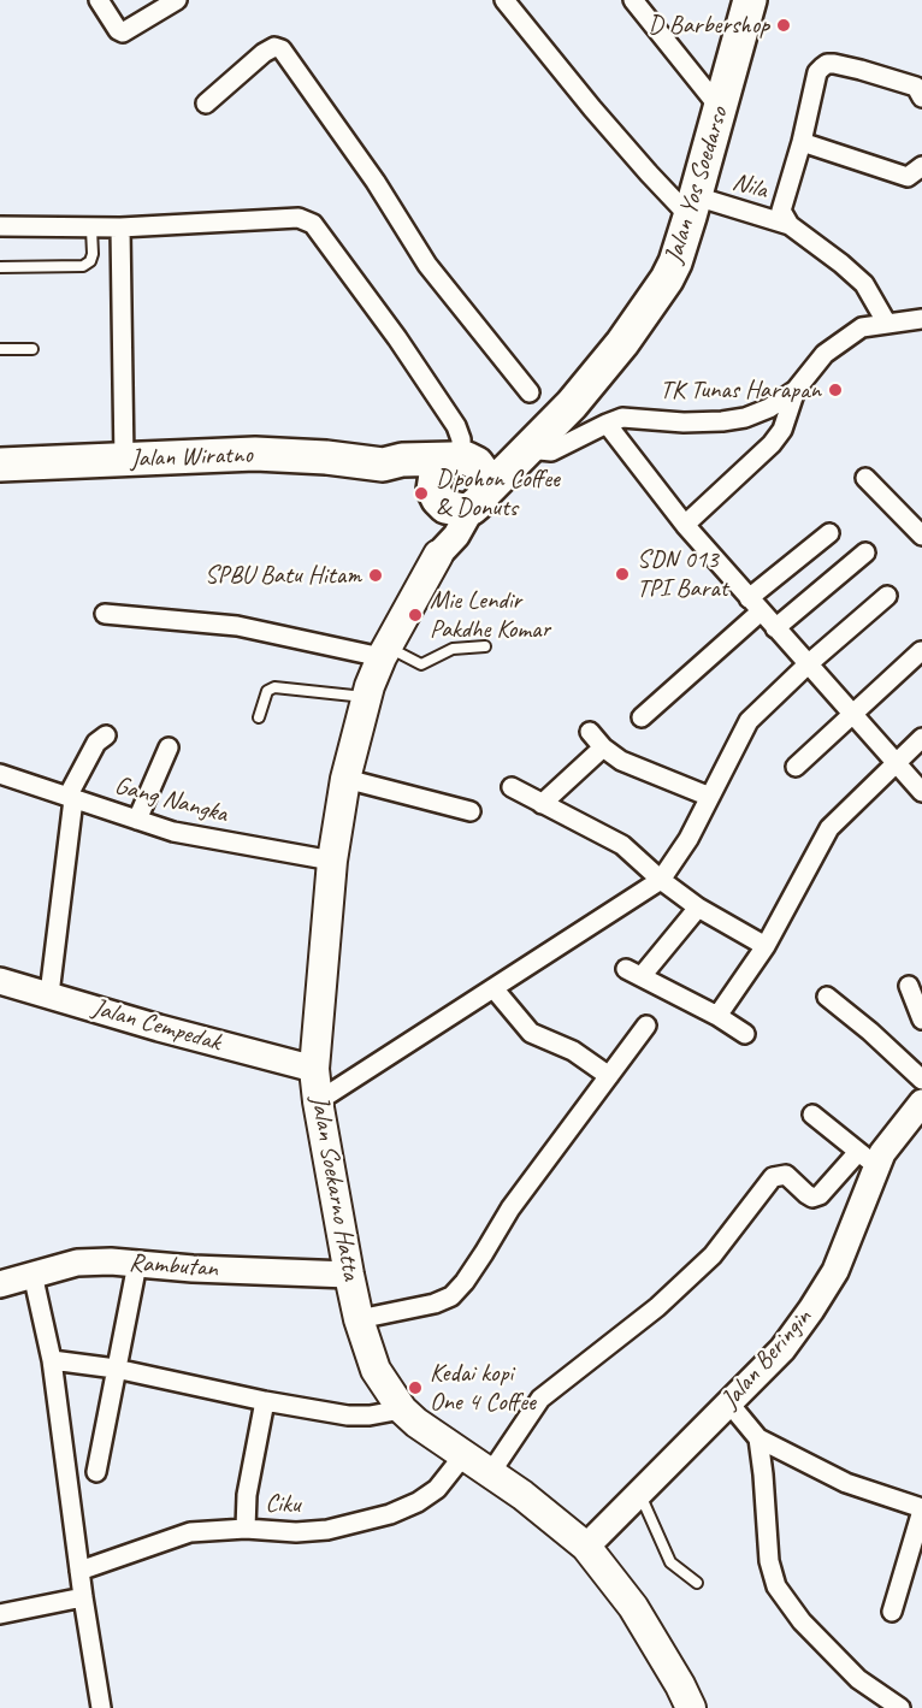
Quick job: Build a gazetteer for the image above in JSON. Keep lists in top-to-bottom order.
{
  "streets": {
    "highway": ["Jalan Yos Soedarso", "Jalan Wiratno"],
    "main road": ["Jalan Soekarno Hatta"],
    "street": [
      "Nila",
      "Gang Nangka",
      "Jalan Cempedak",
      "Rambutan",
      "Jalan Beringin",
      "Ciku"
    ]
  },
  "crossings": [
    ["Jalan Yos Soedarso", "Nila"],
    ["Jalan Yos Soedarso", "Jalan Wiratno"],
    ["Jalan Yos Soedarso", "Jalan Soekarno Hatta"],
    ["Jalan Wiratno", "Jalan Soekarno Hatta"],
    ["Gang Nangka", "Jalan Soekarno Hatta"],
    ["Jalan Cempedak", "Jalan Soekarno Hatta"],
    ["Jalan Soekarno Hatta", "Rambutan"],
    ["Jalan Soekarno Hatta", "Jalan Beringin"],
    ["Jalan Soekarno Hatta", "Ciku"]
  ],
  "places": [
    "D Barbershop",
    "TK Tunas Harapan",
    "D'pohon Coffee & Donuts",
    "SDN 013 TPI Barat",
    "SPBU Batu Hitam",
    "Mie Lendir Pakdhe Komar",
    "Kedai kopi One 4 Coffee"
  ]
}
